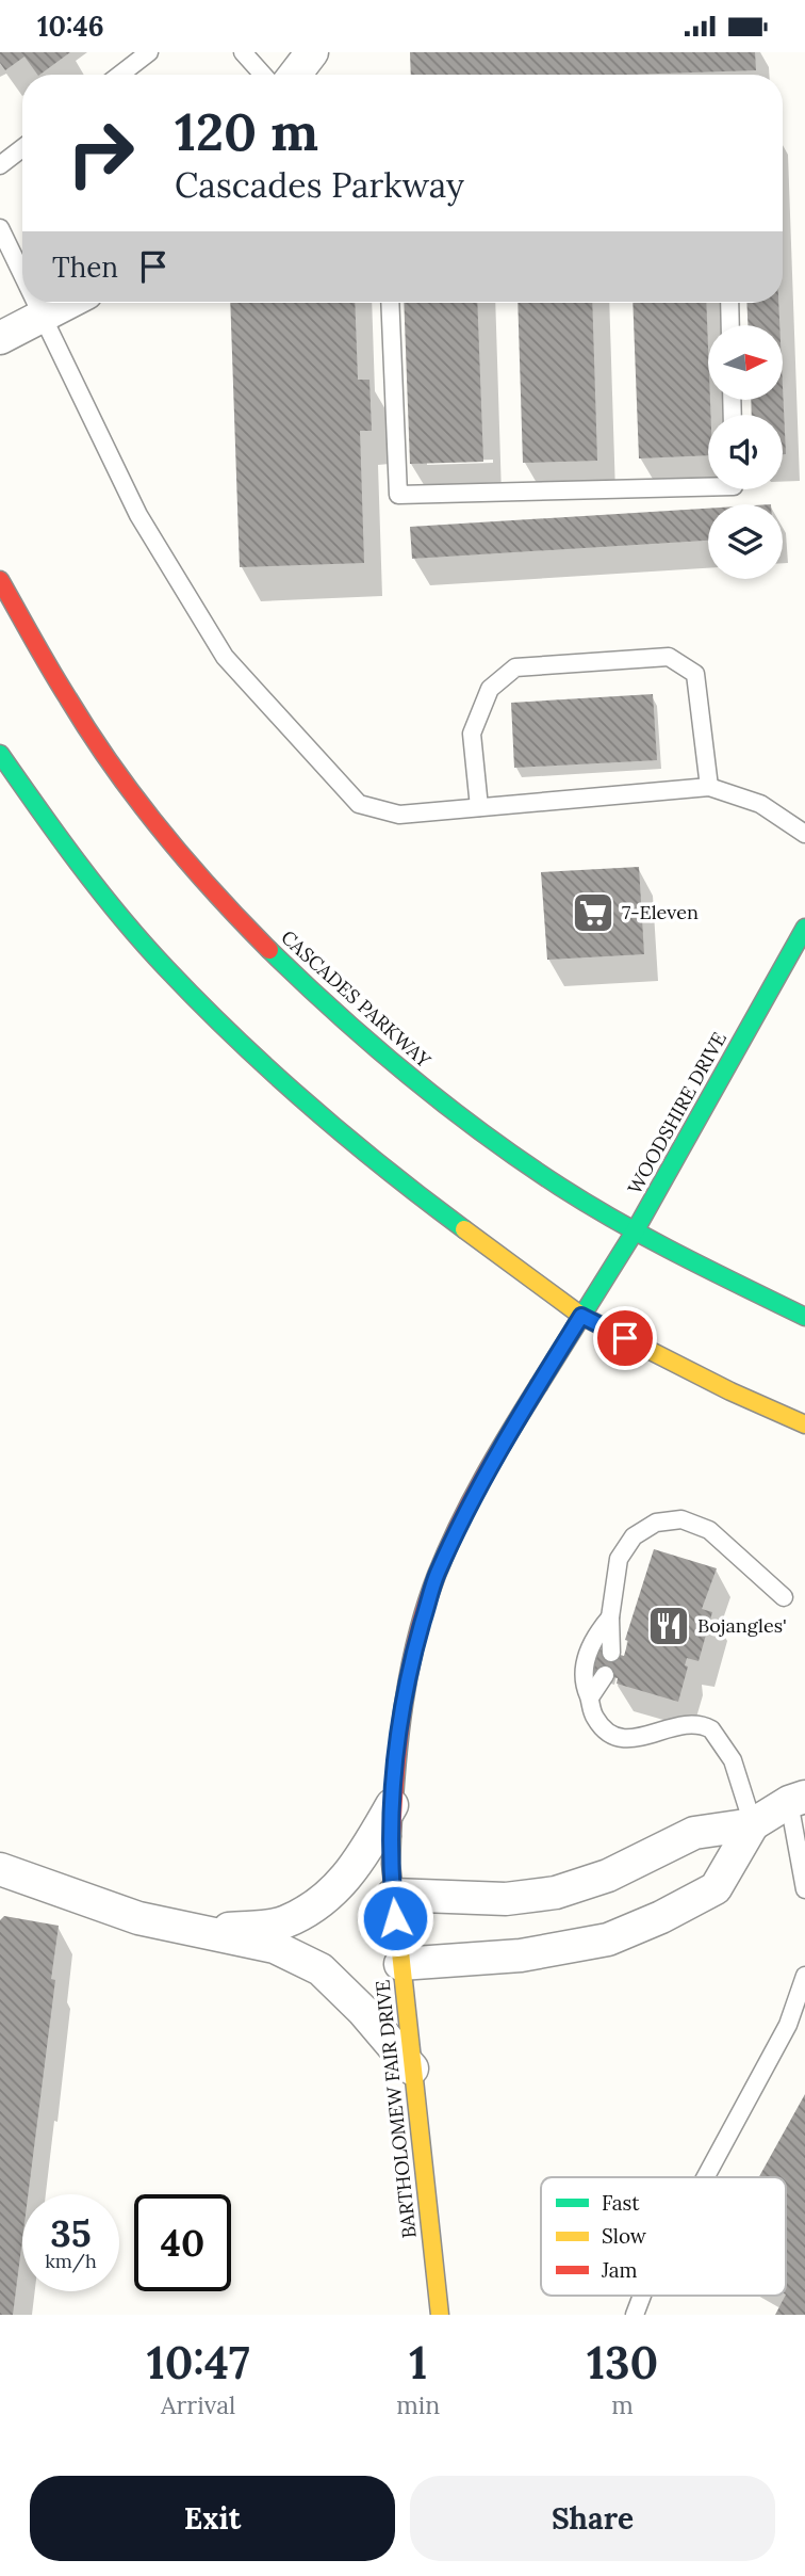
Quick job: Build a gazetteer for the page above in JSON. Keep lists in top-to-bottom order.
{
  "streets": {
    "main road": ["CASCADES PARKWAY", "WOODSHIRE DRIVE", "BARTHOLOMEW FAIR DRIVE"]
  },
  "crossings": [
    ["CASCADES PARKWAY", "WOODSHIRE DRIVE"],
    ["WOODSHIRE DRIVE", "BARTHOLOMEW FAIR DRIVE"]
  ],
  "places": {
    "supermarket": ["7-Eleven"],
    "restaurant": ["Bojangles'"]
  },
  "legend": ["Fast", "Slow", "Jam"],
  "north": "right",
  "page": {
    "status": "10:46",
    "turn": ["120 m", "Cascades Parkway"],
    "then": "Then",
    "speed": "35 km/h",
    "limit": "40",
    "eta": [
      "10:47",
      "Arrival",
      "1",
      "min",
      "130",
      "m"
    ],
    "buttons": ["Exit", "Share"]
  }
}
